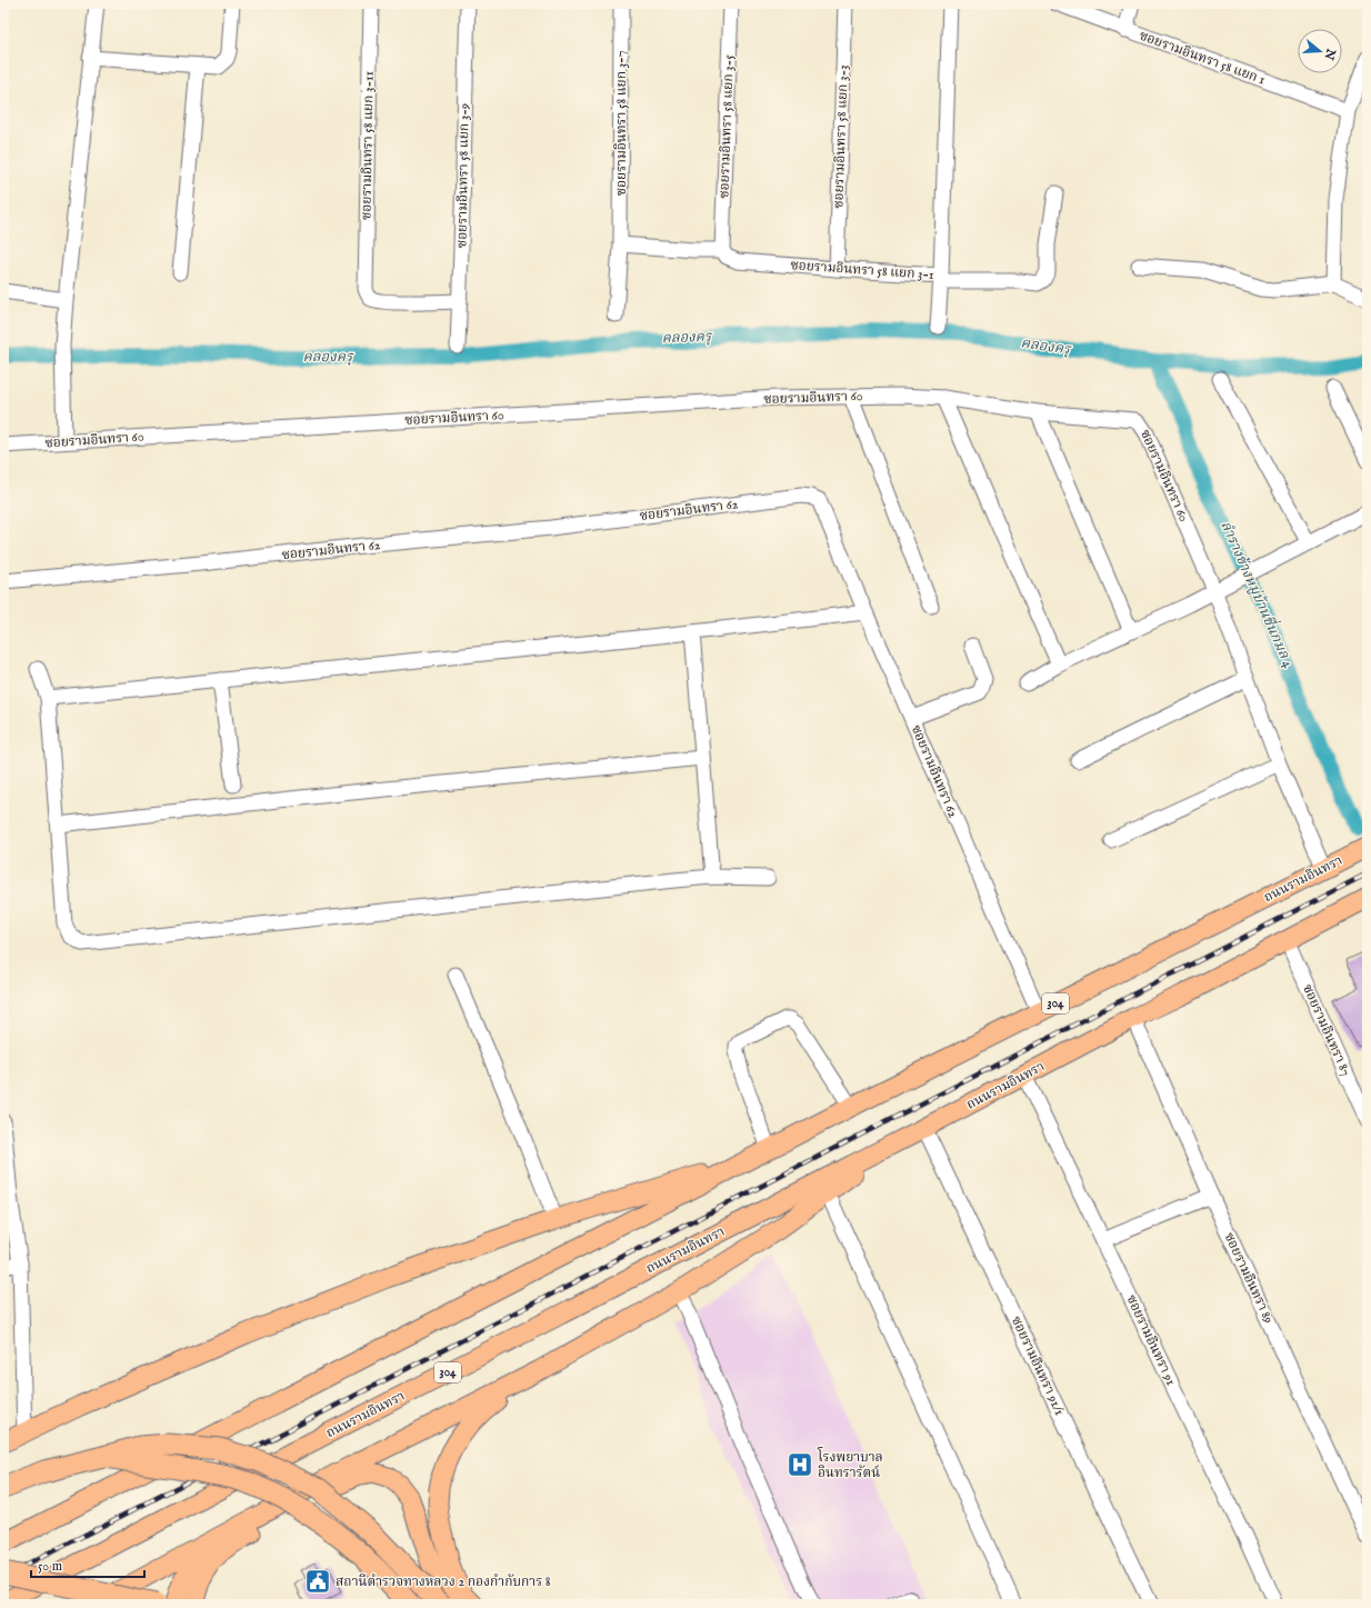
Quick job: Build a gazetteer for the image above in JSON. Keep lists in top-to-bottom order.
{
  "streets": {
    "main road": ["ถนนรามอินทรา", "304"],
    "street": [
      "ซอยรามอินทรา 58 แยก 1",
      "ซอยรามอินทรา 58 แยก 3-7",
      "ซอยรามอินทรา 58 แยก 3-5",
      "ซอยรามอินทรา 58 แยก 3-3",
      "ซอยรามอินทรา 58 แยก 3-11",
      "ซอยรามอินทรา 58 แยก 3-9",
      "ซอยรามอินทรา 58 แยก 3-1",
      "ซอยรามอินทรา 60",
      "ซอยรามอินทรา 62",
      "ซอยรามอินทรา 87",
      "ซอยรามอินทรา 89",
      "ซอยรามอินทรา 91",
      "ซอยรามอินทรา 91/1"
    ]
  },
  "crossings": [
    ["ซอยรามอินทรา 58 แยก 3-7", "ซอยรามอินทรา 58 แยก 3-1"],
    ["ซอยรามอินทรา 58 แยก 3-5", "ซอยรามอินทรา 58 แยก 3-1"],
    ["ซอยรามอินทรา 58 แยก 3-3", "ซอยรามอินทรา 58 แยก 3-1"],
    ["ซอยรามอินทรา 58 แยก 3-11", "ซอยรามอินทรา 58 แยก 3-9"],
    ["ซอยรามอินทรา 60", "ถนนรามอินทรา"],
    ["ซอยรามอินทรา 62", "ถนนรามอินทรา"],
    ["ถนนรามอินทรา", "ซอยรามอินทรา 87"],
    ["ถนนรามอินทรา", "ซอยรามอินทรา 89"],
    ["ถนนรามอินทรา", "ซอยรามอินทรา 91"],
    ["ถนนรามอินทรา", "ซอยรามอินทรา 91/1"]
  ],
  "water": ["คลองครุ", "ลำรางข้างหมู่บ้านชื่นกมล 4"],
  "places": {
    "hospital": ["โรงพยาบาล อินทรารัตน์"],
    "public building": ["สถานีตำรวจทางหลวง 2 กองกำกับการ 8"]
  },
  "scale_bar": "50 m",
  "north": "right"
}
